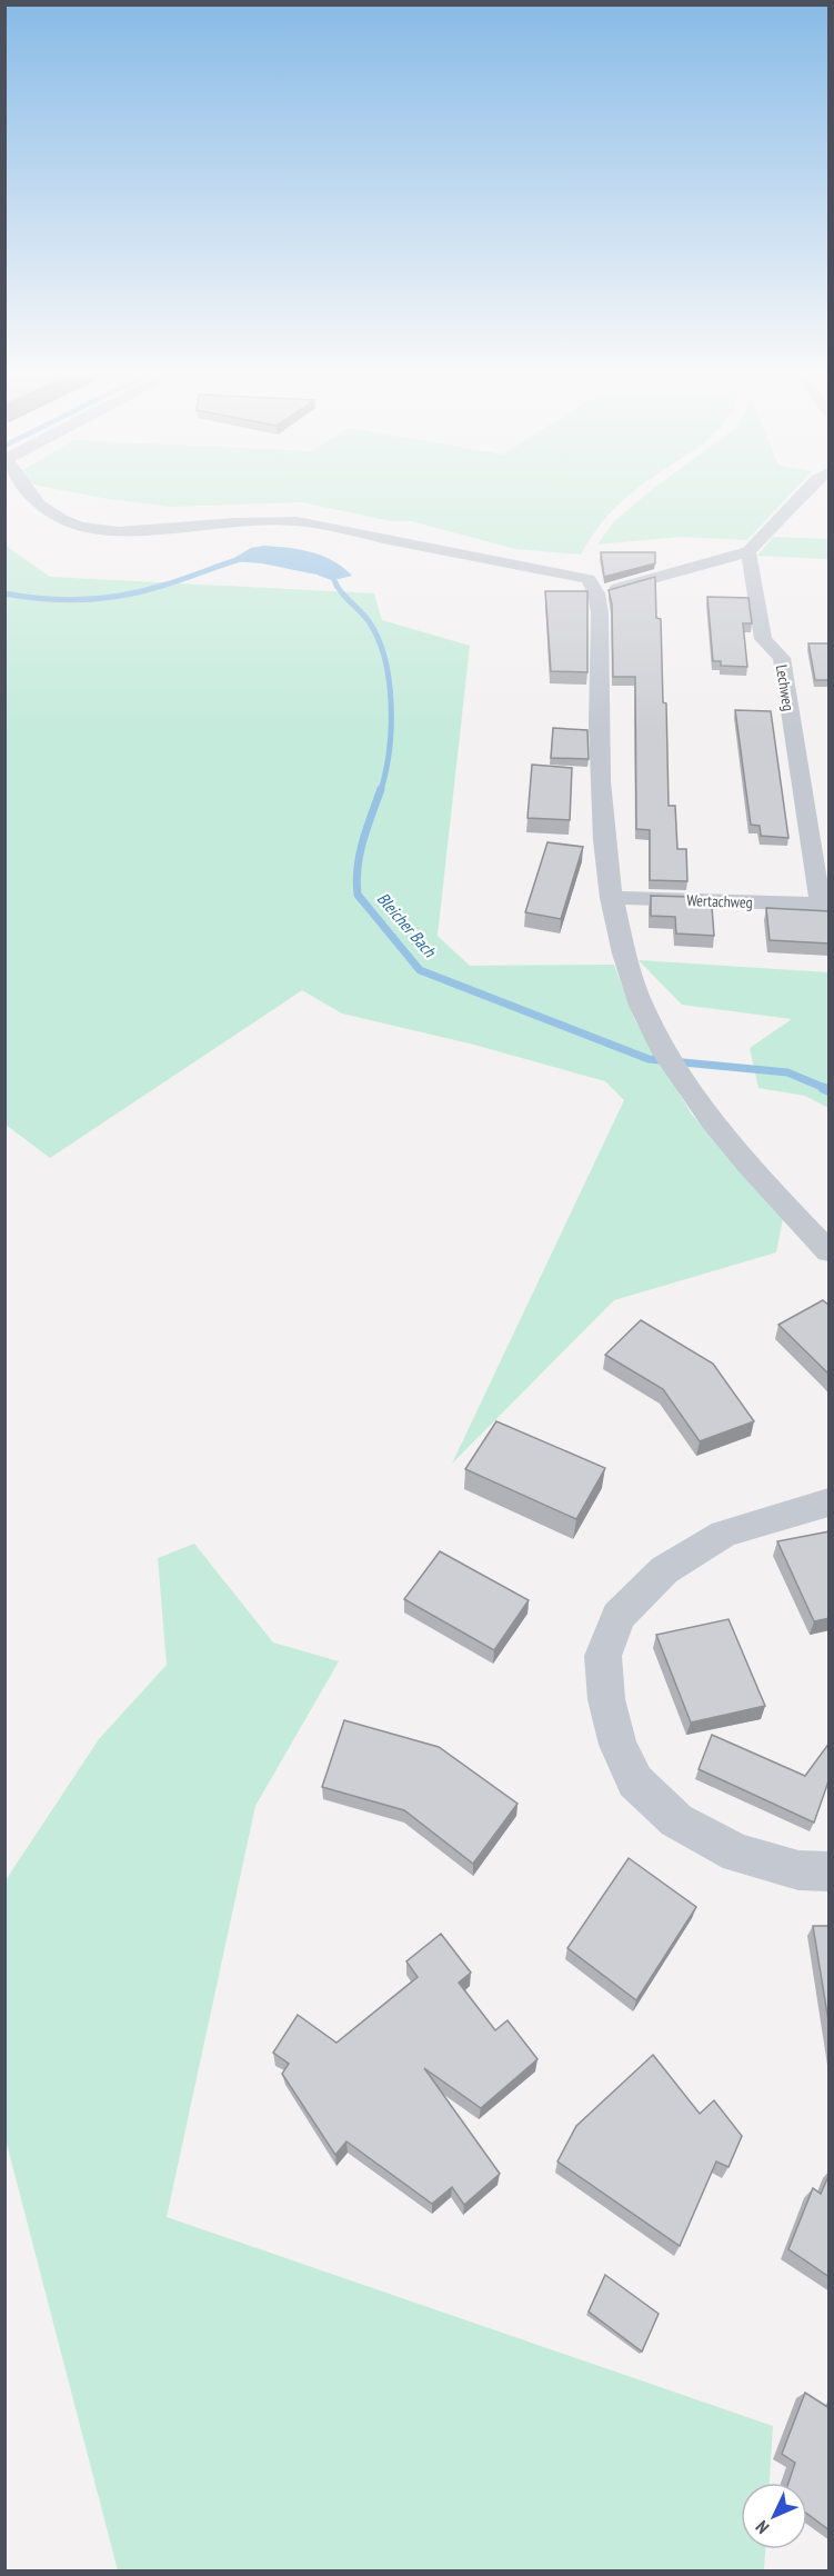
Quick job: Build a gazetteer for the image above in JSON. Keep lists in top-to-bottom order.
{
  "streets": {
    "street": ["Lechweg", "Wertachweg"]
  },
  "crossings": [
    ["Lechweg", "Wertachweg"]
  ],
  "water": ["Bleicher Bach"],
  "north": "bottom left"
}
